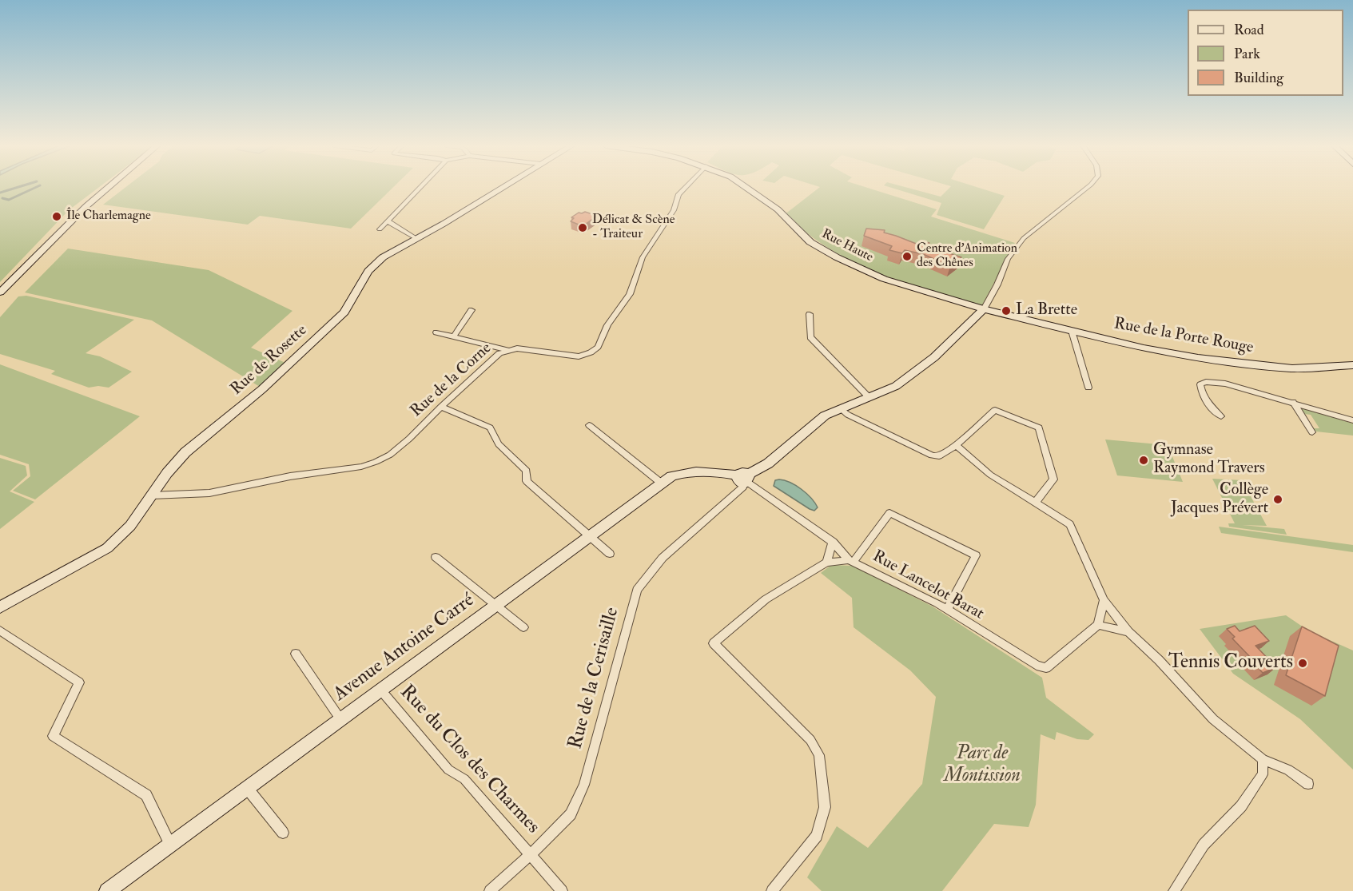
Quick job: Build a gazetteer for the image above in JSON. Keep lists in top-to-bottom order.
{
  "streets": {
    "street": [
      "Rue Haute",
      "Rue de la Porte Rouge",
      "Rue de Rosette",
      "Rue de la Corne",
      "Rue Lancelot Barat",
      "Avenue Antoine Carré",
      "Rue de la Cerisaille",
      "Rue du Clos des Charmes"
    ]
  },
  "crossings": [
    ["Rue Haute", "Rue de la Porte Rouge"],
    ["Rue Haute", "Rue de la Cerisaille"],
    ["Rue de la Porte Rouge", "Rue de la Cerisaille"],
    ["Rue de Rosette", "Rue de la Corne"],
    ["Rue Lancelot Barat", "Avenue Antoine Carré"],
    ["Rue Lancelot Barat", "Rue de la Cerisaille"],
    ["Avenue Antoine Carré", "Rue de la Cerisaille"],
    ["Avenue Antoine Carré", "Rue du Clos des Charmes"],
    ["Rue de la Cerisaille", "Rue du Clos des Charmes"]
  ],
  "parks": ["Parc de Montission"],
  "places": [
    "Île Charlemagne",
    "Délicat & Scène - Traiteur",
    "Centre d’Animation des Chênes",
    "La Brette",
    "Gymnase Raymond Travers",
    "Collège Jacques Prévert",
    "Tennis Couverts"
  ],
  "legend": ["Road", "Park", "Building"]
}
